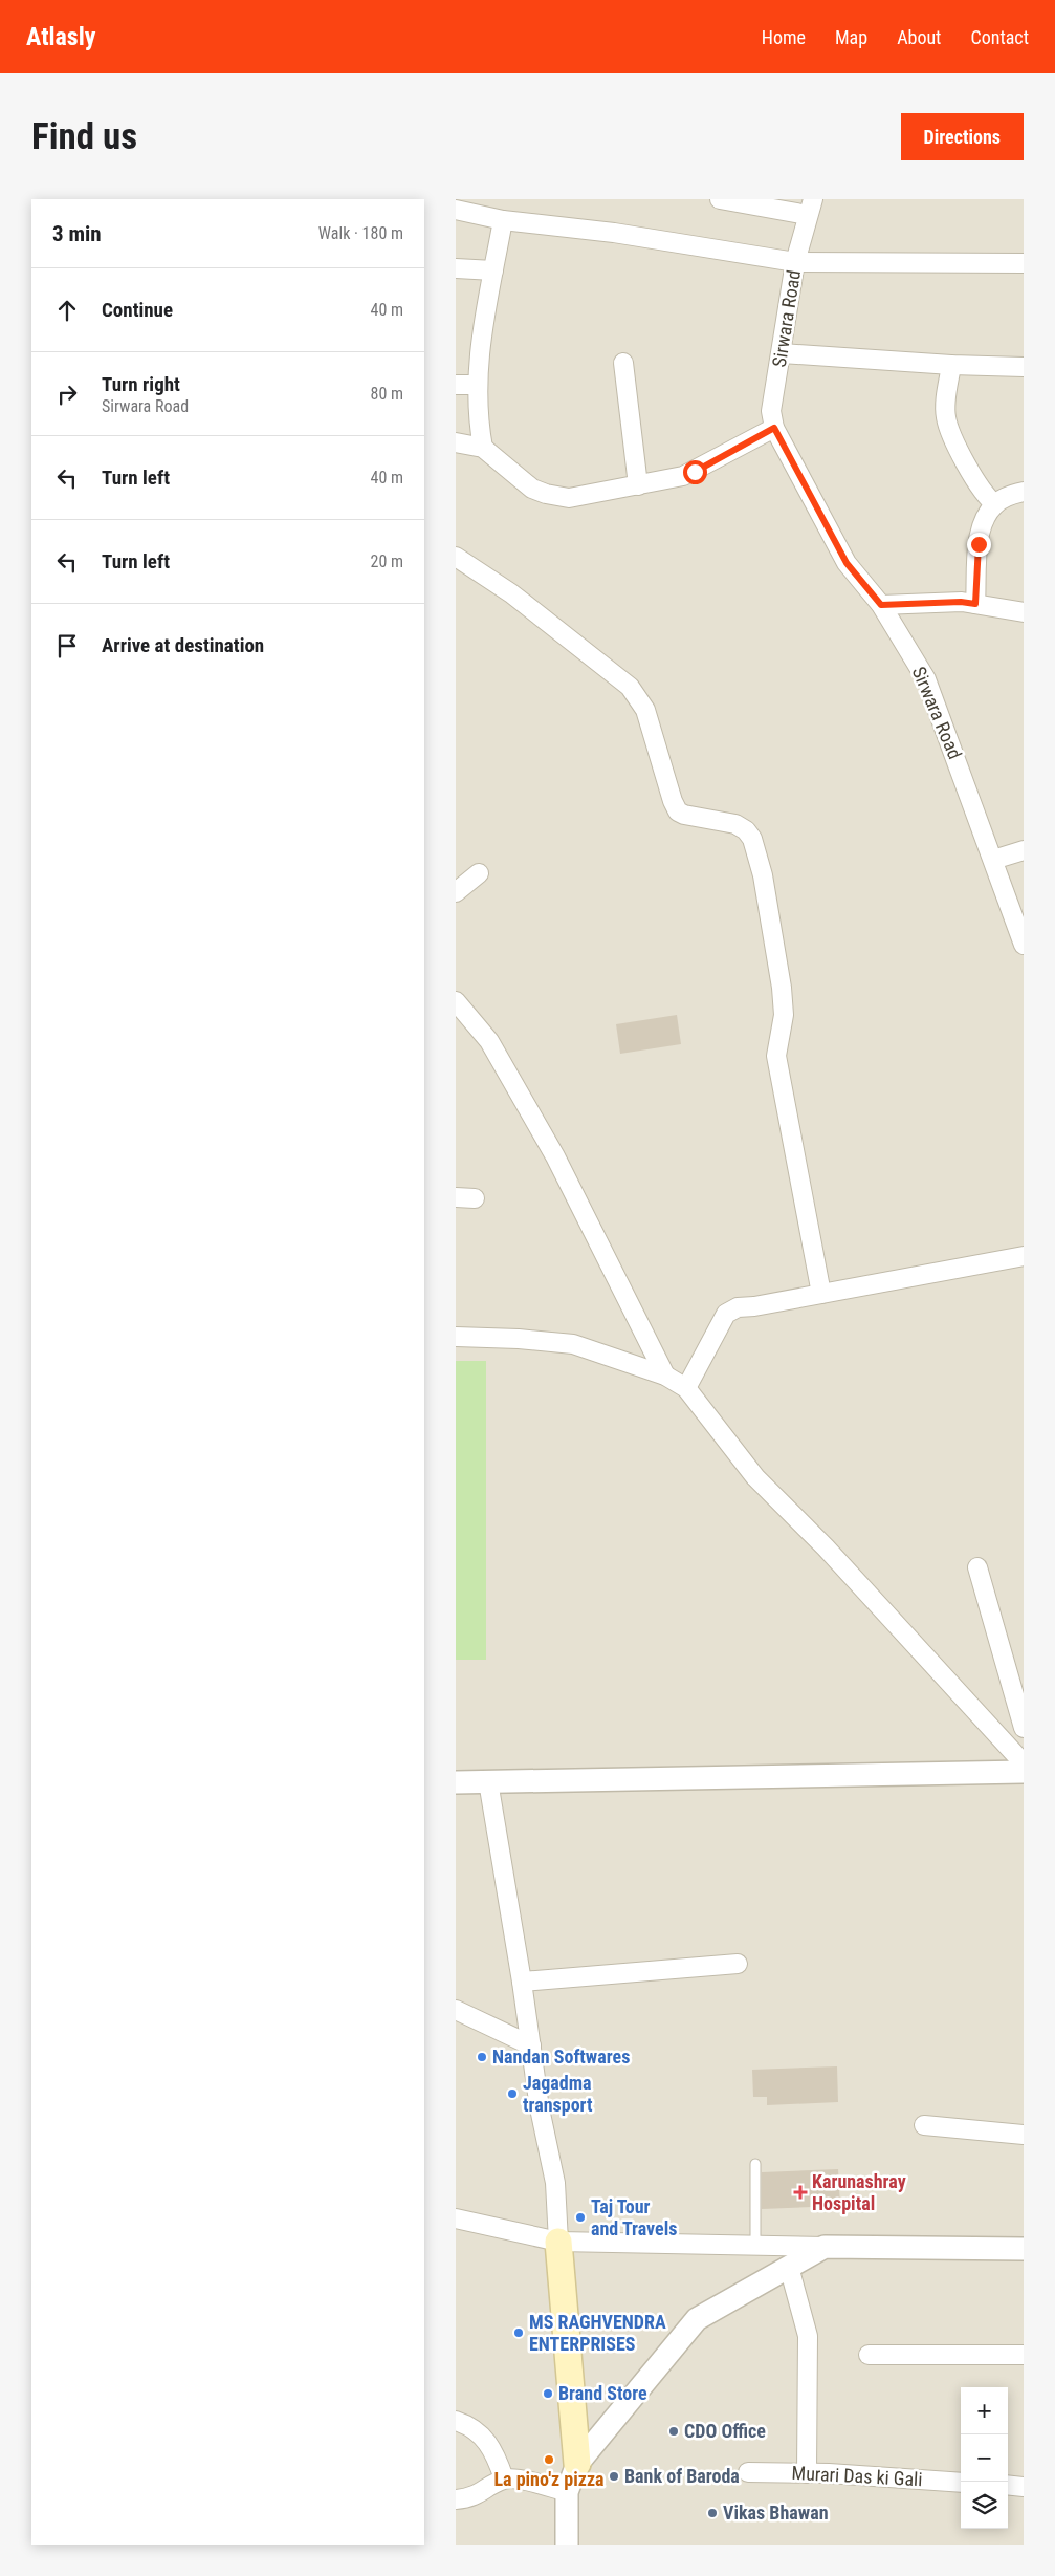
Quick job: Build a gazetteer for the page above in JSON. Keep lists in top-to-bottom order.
{
  "streets": {
    "street": ["Sirwara Road", "Murari Das ki Gali"]
  },
  "places": {
    "other": [
      "Nandan Softwares",
      "Jagadma transport",
      "Taj Tour and Travels",
      "MS RAGHVENDRA ENTERPRISES",
      "Brand Store",
      "CDO Office",
      "La pino'z pizza",
      "Bank of Baroda",
      "Vikas Bhawan"
    ],
    "health": ["Karunashray Hospital"]
  },
  "page": {
    "header": "Atlasly",
    "nav": [
      "Home",
      "Map",
      "About",
      "Contact"
    ],
    "buttons": "Directions",
    "title": "Find us",
    "heading": ["3 min", "Walk · 180 m"],
    "list": [
      ["Continue", "40 m"],
      ["Turn right", "Sirwara Road", "80 m"],
      ["Turn left", "40 m"],
      ["Turn left", "20 m"],
      "Arrive at destination"
    ],
    "map_buttons": ["+", "−"]
  }
}
